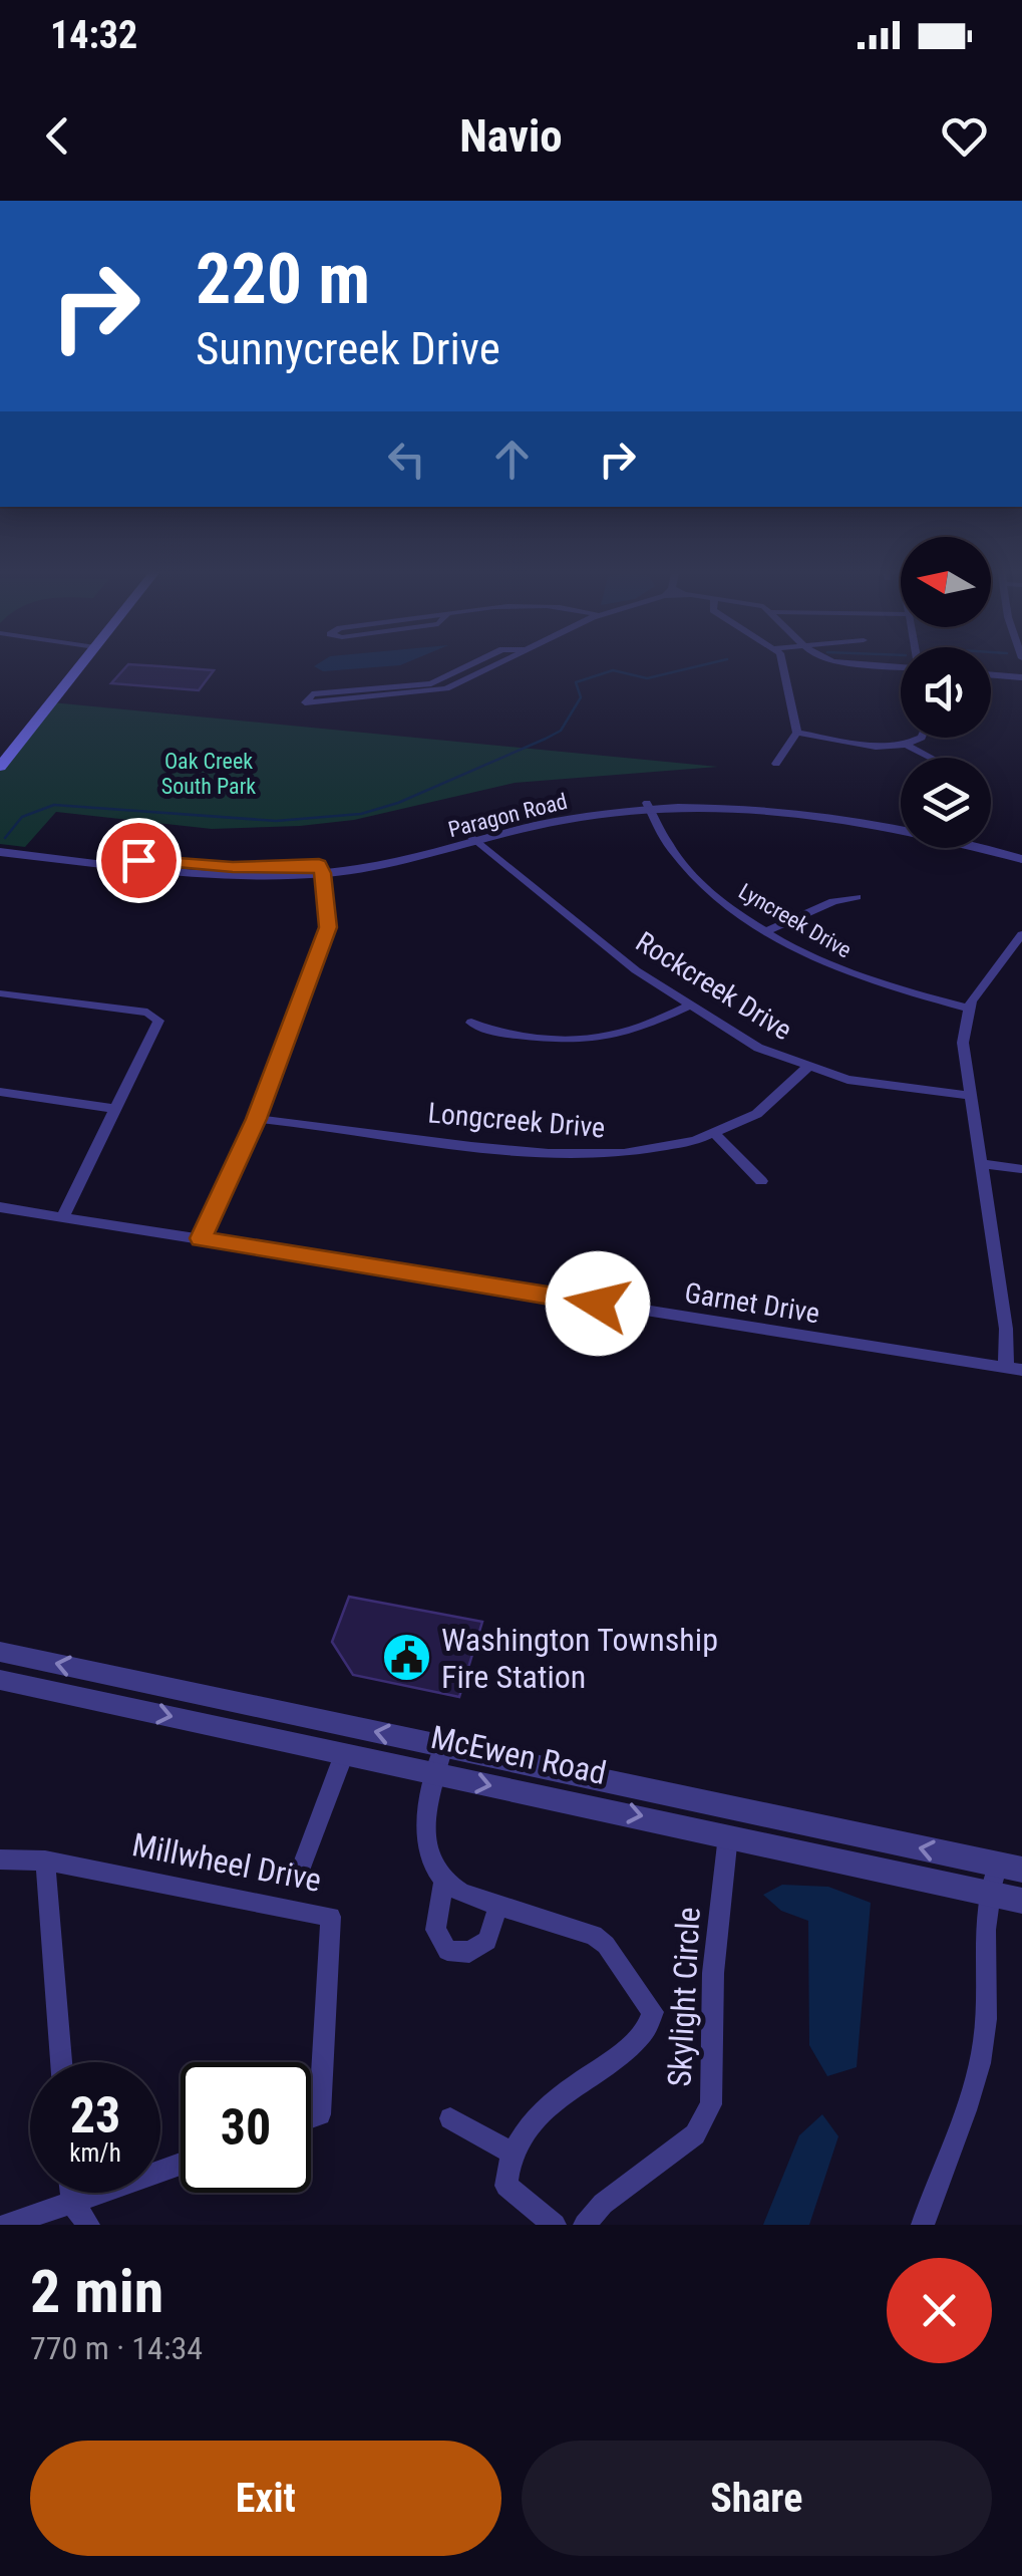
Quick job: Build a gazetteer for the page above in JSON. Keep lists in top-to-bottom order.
{
  "streets": {
    "street": [
      "Paragon Road",
      "Lyncreek Drive",
      "Rockcreek Drive",
      "Longcreek Drive",
      "Garnet Drive",
      "McEwen Road",
      "Millwheel Drive",
      "Skylight Circle"
    ]
  },
  "crossings": [
    ["Paragon Road", "Lyncreek Drive"],
    ["Paragon Road", "Rockcreek Drive"],
    ["Rockcreek Drive", "Longcreek Drive"],
    ["McEwen Road", "Skylight Circle"]
  ],
  "parks": ["Oak Creek South Park"],
  "places": {
    "public building": ["Washington Township Fire Station"]
  },
  "north": "left",
  "page": {
    "status": "14:32",
    "header": "Navio",
    "turn": ["220 m", "Sunnycreek Drive"],
    "speed": "23 km/h",
    "limit": "30",
    "heading": ["2 min", "770 m · 14:34"],
    "buttons": ["Exit", "Share"]
  }
}
